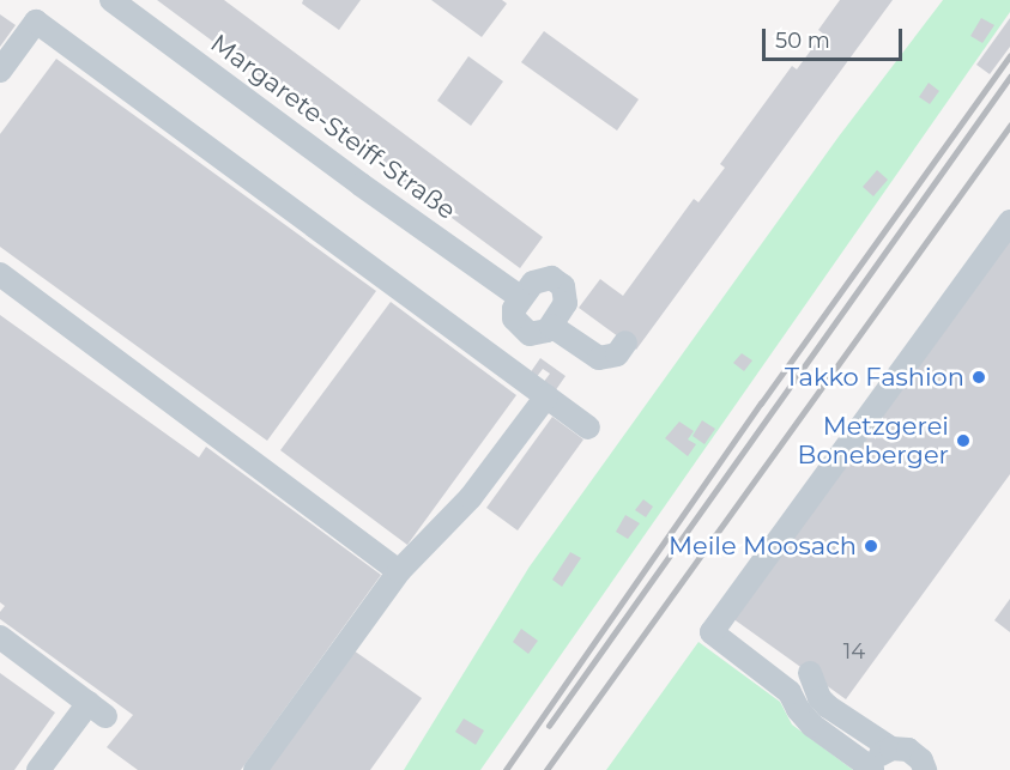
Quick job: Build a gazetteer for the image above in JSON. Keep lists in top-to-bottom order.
{
  "streets": {
    "street": ["Margarete-Steiff-Straße"]
  },
  "places": ["Takko Fashion", "Metzgerei Boneberger", "Meile Moosach"],
  "house_numbers": ["14"],
  "scale_bar": "50 m"
}
